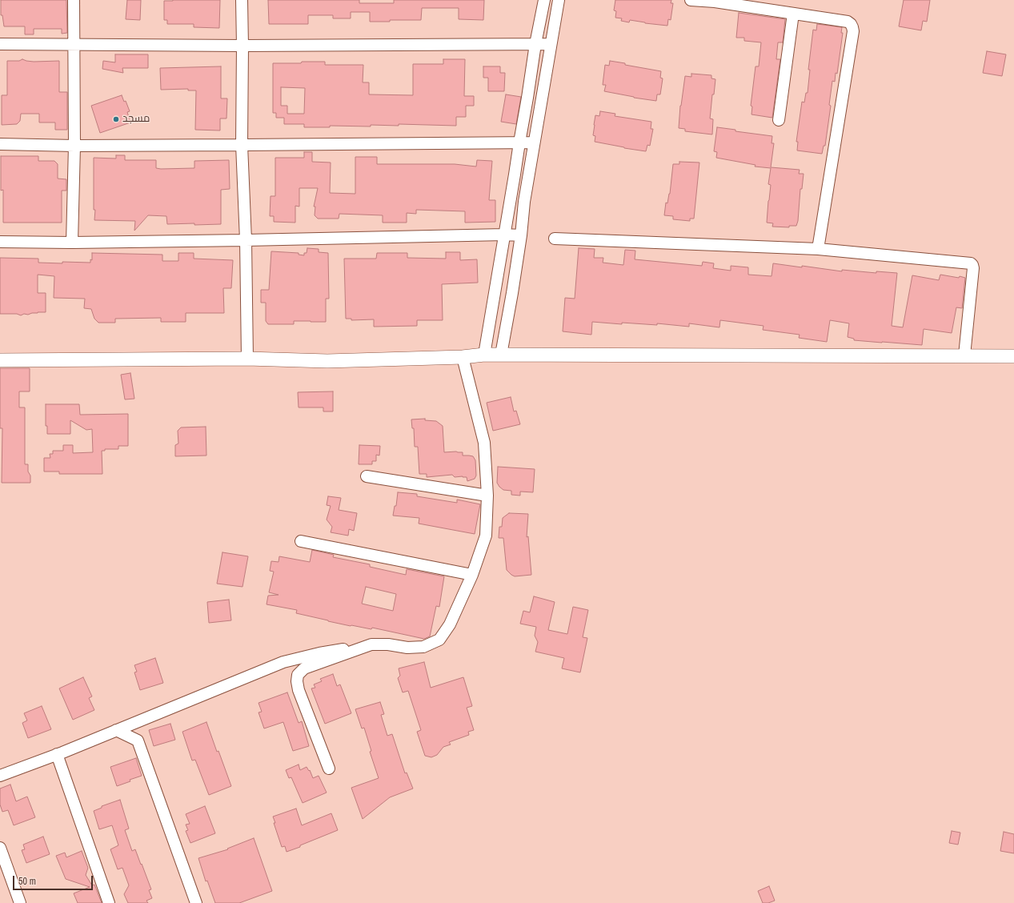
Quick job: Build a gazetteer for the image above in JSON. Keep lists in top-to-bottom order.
{
  "places": ["مسجد"],
  "scale_bar": "50 m"
}
